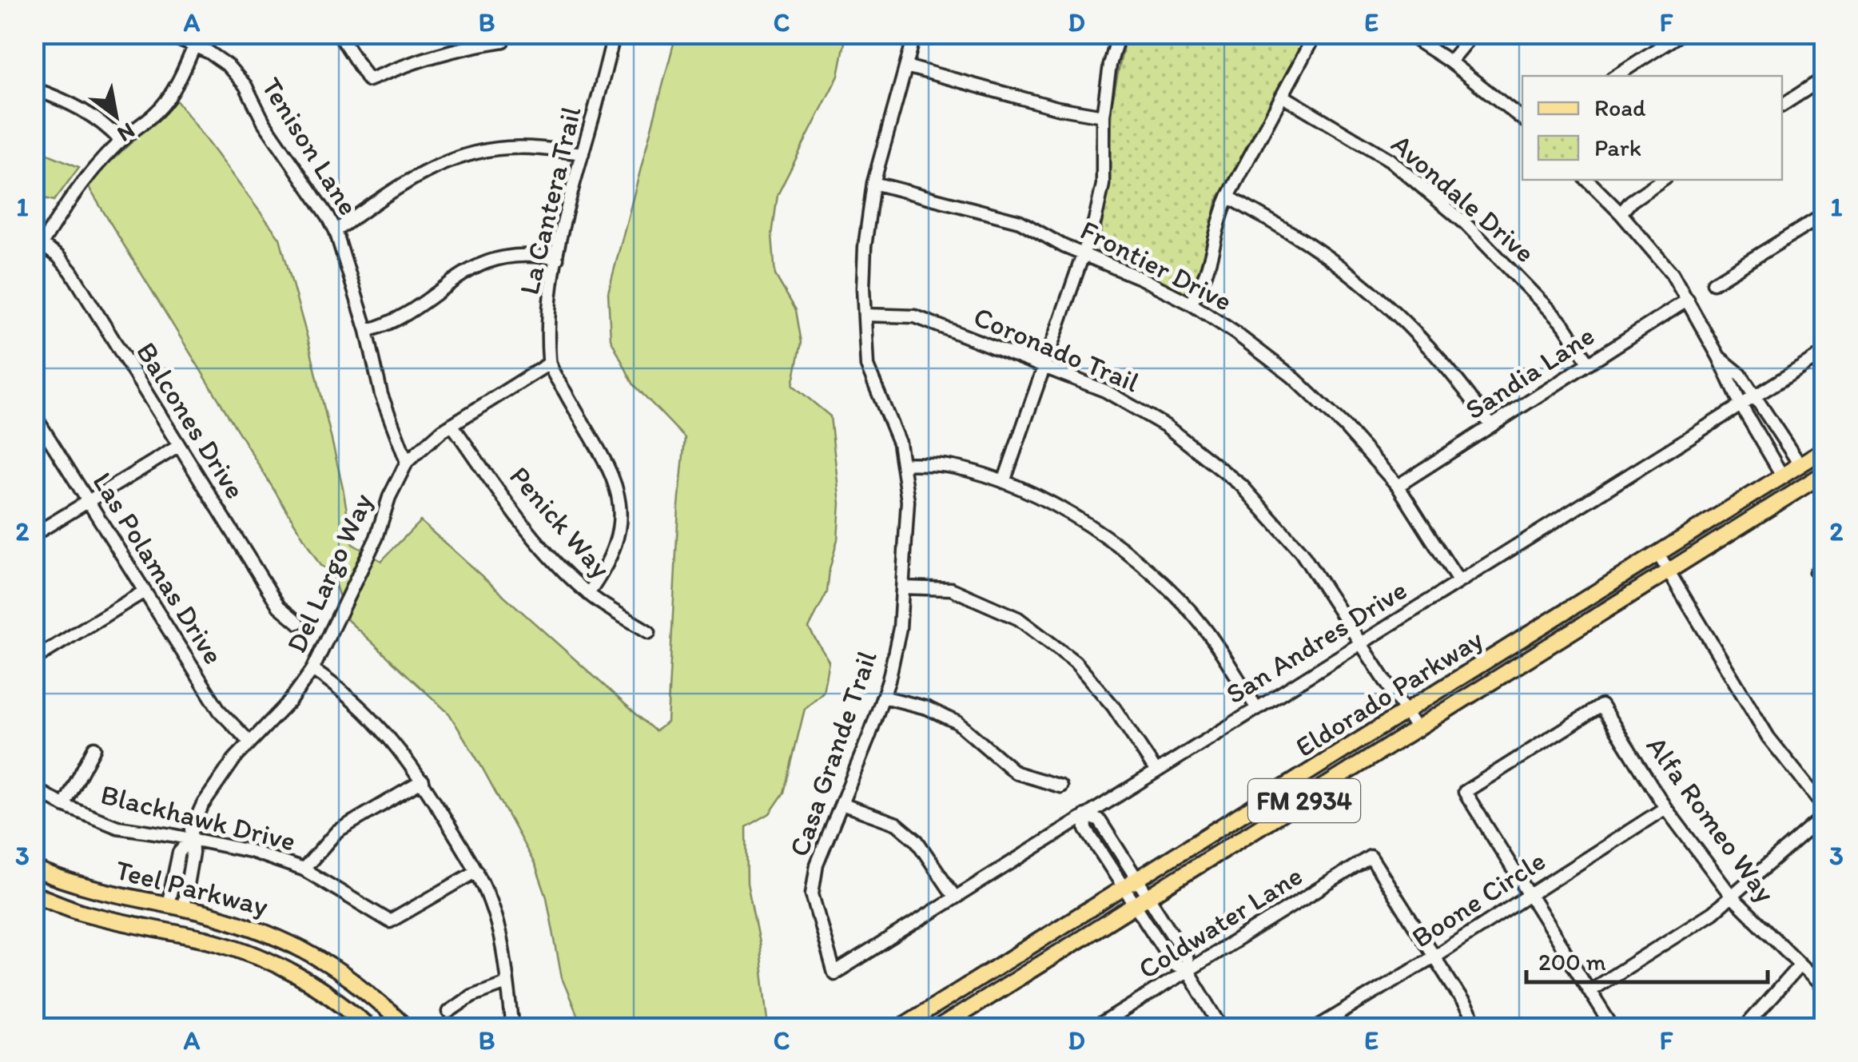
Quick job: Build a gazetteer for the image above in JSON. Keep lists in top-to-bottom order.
{
  "streets": {
    "main road": ["Eldorado Parkway", "FM 2934", "Teel Parkway"],
    "street": [
      "Tenison Lane",
      "Avondale Drive",
      "La Cantera Trail",
      "Frontier Drive",
      "Coronado Trail",
      "Sandia Lane",
      "Balcones Drive",
      "Penick Way",
      "Las Polamas Drive",
      "Del Largo Way",
      "San Andres Drive",
      "Casa Grande Trail",
      "Blackhawk Drive",
      "Alfa Romeo Way",
      "Boone Circle",
      "Coldwater Lane"
    ]
  },
  "crossings": [
    ["Tenison Lane", "Del Largo Way"],
    ["Avondale Drive", "Sandia Lane"],
    ["La Cantera Trail", "Penick Way"],
    ["La Cantera Trail", "Del Largo Way"],
    ["Frontier Drive", "Sandia Lane"],
    ["Frontier Drive", "San Andres Drive"],
    ["Frontier Drive", "Casa Grande Trail"],
    ["Coronado Trail", "San Andres Drive"],
    ["Coronado Trail", "Eldorado Parkway"],
    ["Coronado Trail", "Casa Grande Trail"],
    ["Penick Way", "Del Largo Way"],
    ["Las Polamas Drive", "Del Largo Way"],
    ["Del Largo Way", "Blackhawk Drive"],
    ["Del Largo Way", "Teel Parkway"],
    ["San Andres Drive", "Casa Grande Trail"],
    ["Alfa Romeo Way", "Boone Circle"],
    ["Boone Circle", "Coldwater Lane"]
  ],
  "legend": ["Road", "Park"],
  "scale_bar": "200 m",
  "north": "bottom right",
  "grid": {
    "columns": [
      "A",
      "B",
      "C",
      "D",
      "E",
      "F"
    ],
    "rows": ["1", "2", "3"]
  }
}
